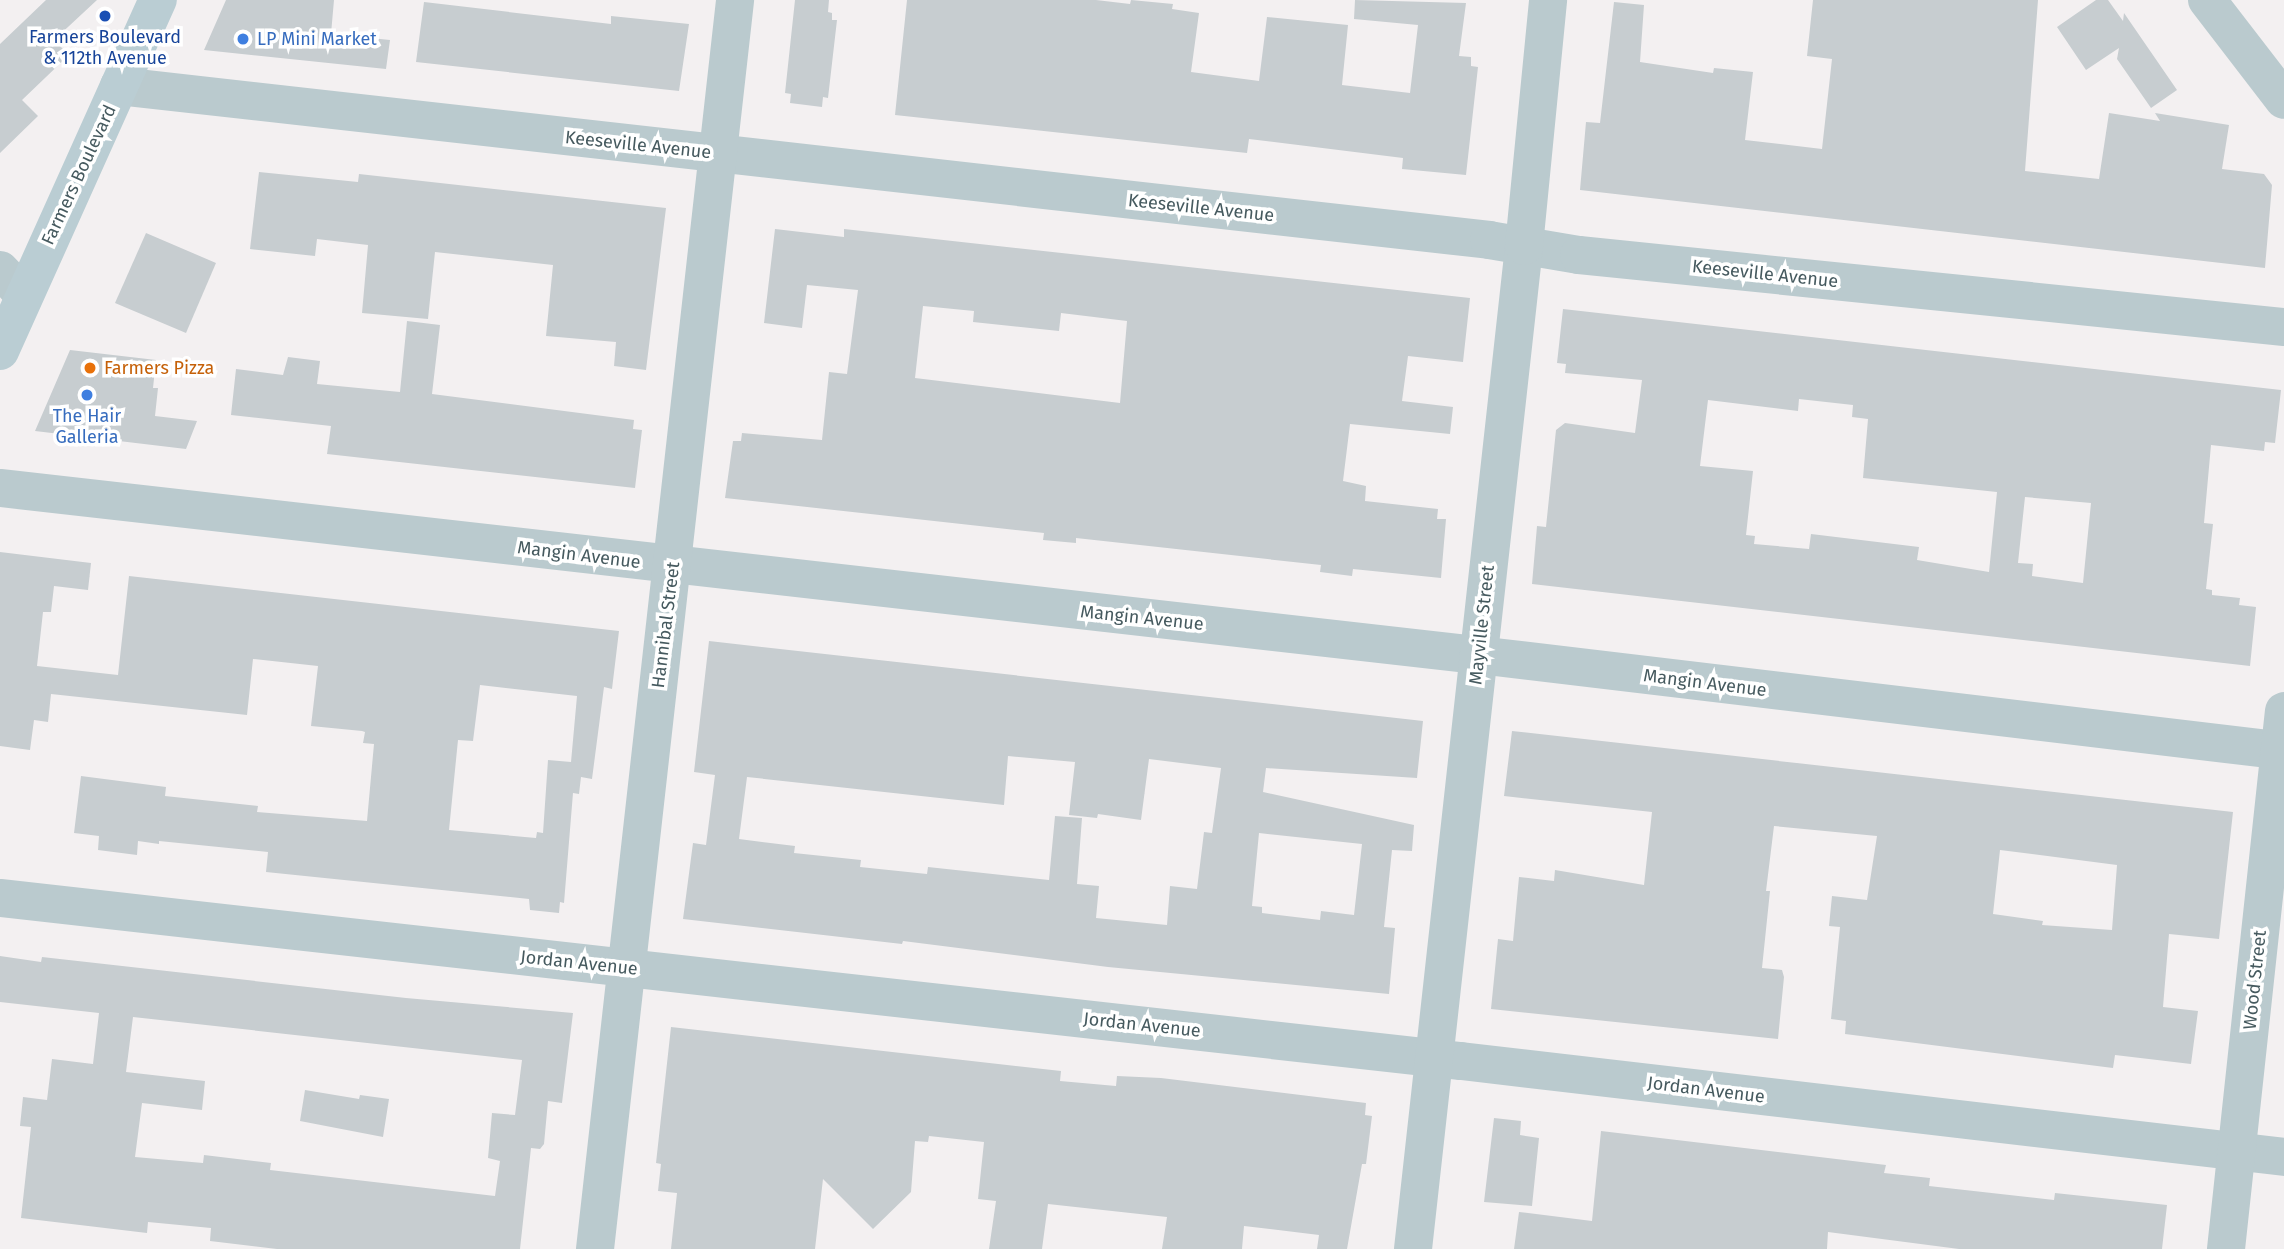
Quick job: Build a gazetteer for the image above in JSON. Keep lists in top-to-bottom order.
{
  "streets": {
    "main road": ["Farmers Boulevard"],
    "street": [
      "Keeseville Avenue",
      "Mangin Avenue",
      "Hannibal Street",
      "Mayville Street",
      "Jordan Avenue",
      "Wood Street"
    ]
  },
  "crossings": [
    ["Keeseville Avenue", "Farmers Boulevard"],
    ["Keeseville Avenue", "Hannibal Street"],
    ["Keeseville Avenue", "Mayville Street"],
    ["Mangin Avenue", "Hannibal Street"],
    ["Mangin Avenue", "Mayville Street"],
    ["Mangin Avenue", "Wood Street"],
    ["Hannibal Street", "Jordan Avenue"],
    ["Mayville Street", "Jordan Avenue"],
    ["Jordan Avenue", "Wood Street"]
  ],
  "places": [
    "Farmers Boulevard & 112th Avenue",
    "LP Mini Market",
    "Farmers Pizza",
    "The Hair Galleria"
  ]
}
